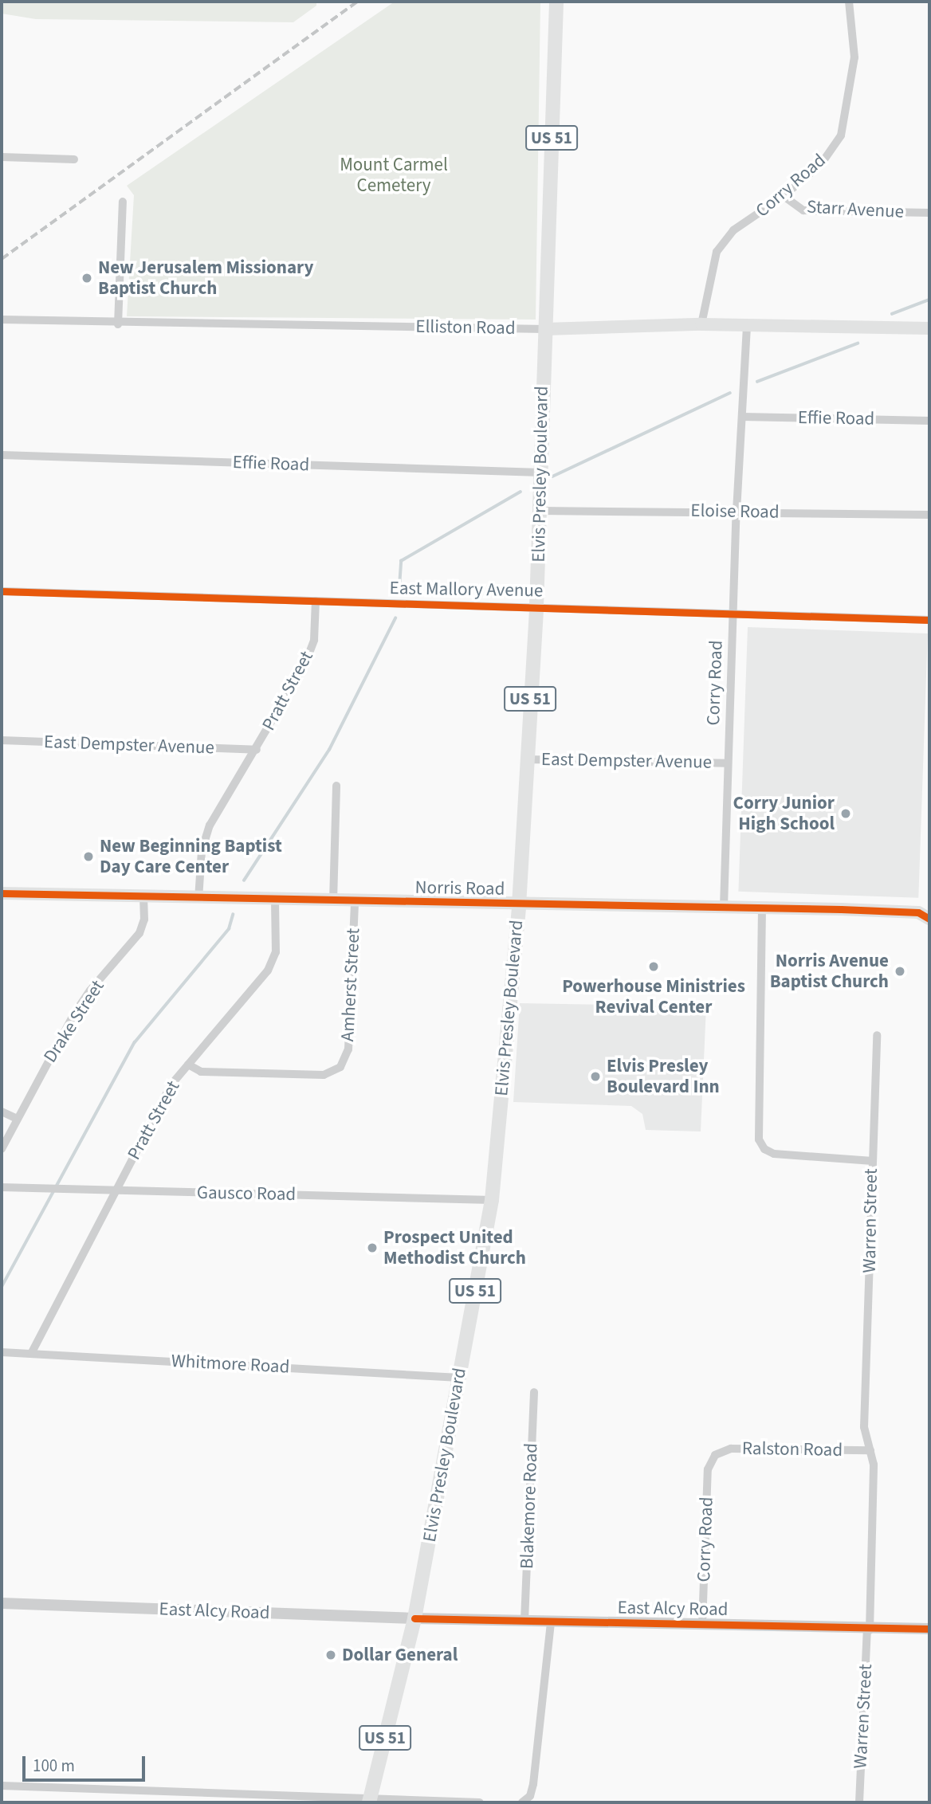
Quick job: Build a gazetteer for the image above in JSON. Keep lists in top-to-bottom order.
{
  "streets": {
    "main road": [
      "US 51",
      "Elliston Road",
      "Elvis Presley Boulevard",
      "Norris Road"
    ],
    "street": [
      "Corry Road",
      "Starr Avenue",
      "Effie Road",
      "Eloise Road",
      "East Mallory Avenue",
      "Pratt Street",
      "East Dempster Avenue",
      "Amherst Street",
      "Drake Street",
      "Gausco Road",
      "Warren Street",
      "Whitmore Road",
      "Ralston Road",
      "Blakemore Road",
      "East Alcy Road"
    ]
  },
  "crossings": [
    ["Corry Road", "Starr Avenue"],
    ["Corry Road", "Elliston Road"],
    ["Corry Road", "Effie Road"],
    ["Corry Road", "Eloise Road"],
    ["Corry Road", "East Mallory Avenue"],
    ["Corry Road", "East Dempster Avenue"],
    ["Corry Road", "Norris Road"],
    ["Corry Road", "Ralston Road"],
    ["Corry Road", "East Alcy Road"],
    ["Elliston Road", "Elvis Presley Boulevard"],
    ["Effie Road", "Elvis Presley Boulevard"],
    ["Elvis Presley Boulevard", "Eloise Road"],
    ["Elvis Presley Boulevard", "East Mallory Avenue"],
    ["Elvis Presley Boulevard", "East Dempster Avenue"],
    ["Elvis Presley Boulevard", "Norris Road"],
    ["Elvis Presley Boulevard", "Gausco Road"],
    ["Elvis Presley Boulevard", "Whitmore Road"],
    ["Elvis Presley Boulevard", "East Alcy Road"],
    ["East Mallory Avenue", "Pratt Street"],
    ["Pratt Street", "East Dempster Avenue"],
    ["Pratt Street", "Norris Road"],
    ["Pratt Street", "Amherst Street"],
    ["Pratt Street", "Gausco Road"],
    ["Pratt Street", "Whitmore Road"],
    ["Norris Road", "Amherst Street"],
    ["Norris Road", "Drake Street"],
    ["Norris Road", "Warren Street"],
    ["Warren Street", "Ralston Road"],
    ["Warren Street", "East Alcy Road"],
    ["Blakemore Road", "East Alcy Road"]
  ],
  "parks": ["Mount Carmel Cemetery"],
  "places": [
    "New Jerusalem Missionary Baptist Church",
    "Corry Junior High School",
    "New Beginning Baptist Day Care Center",
    "Powerhouse Ministries Revival Center",
    "Norris Avenue Baptist Church",
    "Elvis Presley Boulevard Inn",
    "Prospect United Methodist Church",
    "Dollar General"
  ],
  "scale_bar": "100 m"
}
